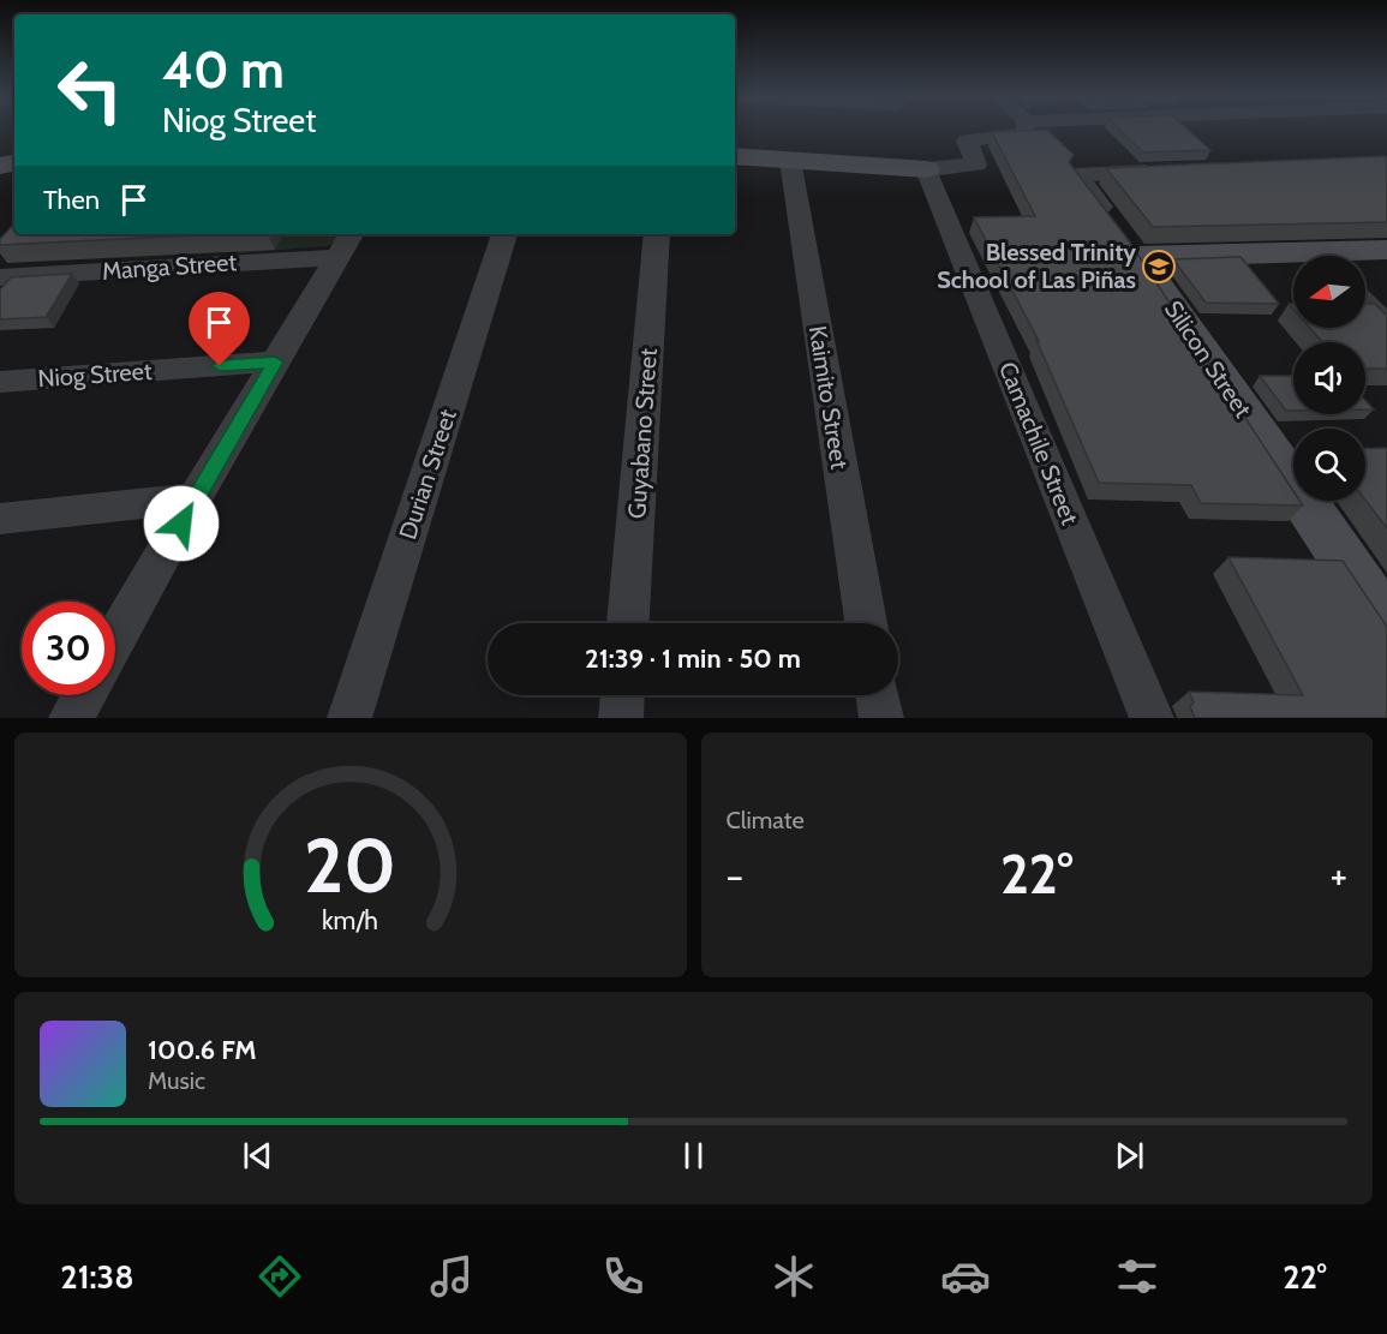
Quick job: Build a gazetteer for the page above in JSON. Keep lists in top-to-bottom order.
{
  "streets": {
    "street": [
      "Manga Street",
      "Silicon Street",
      "Niog Street",
      "Kaimito Street",
      "Guyabano Street",
      "Camachile Street",
      "Durian Street"
    ]
  },
  "places": {
    "school or university": ["Blessed Trinity School of Las Piñas"]
  },
  "north": "left",
  "page": {
    "turn": ["40 m", "Niog Street"],
    "then": "Then",
    "limit": "30",
    "trip": "21:39 · 1 min · 50 m",
    "tile": "Climate",
    "heat": ["−", "22°", "+"],
    "song": ["100.6 FM", "Music"],
    "tabs": ["21:38", "22°"],
    "gauge": ["20", "km/h"]
  }
}
